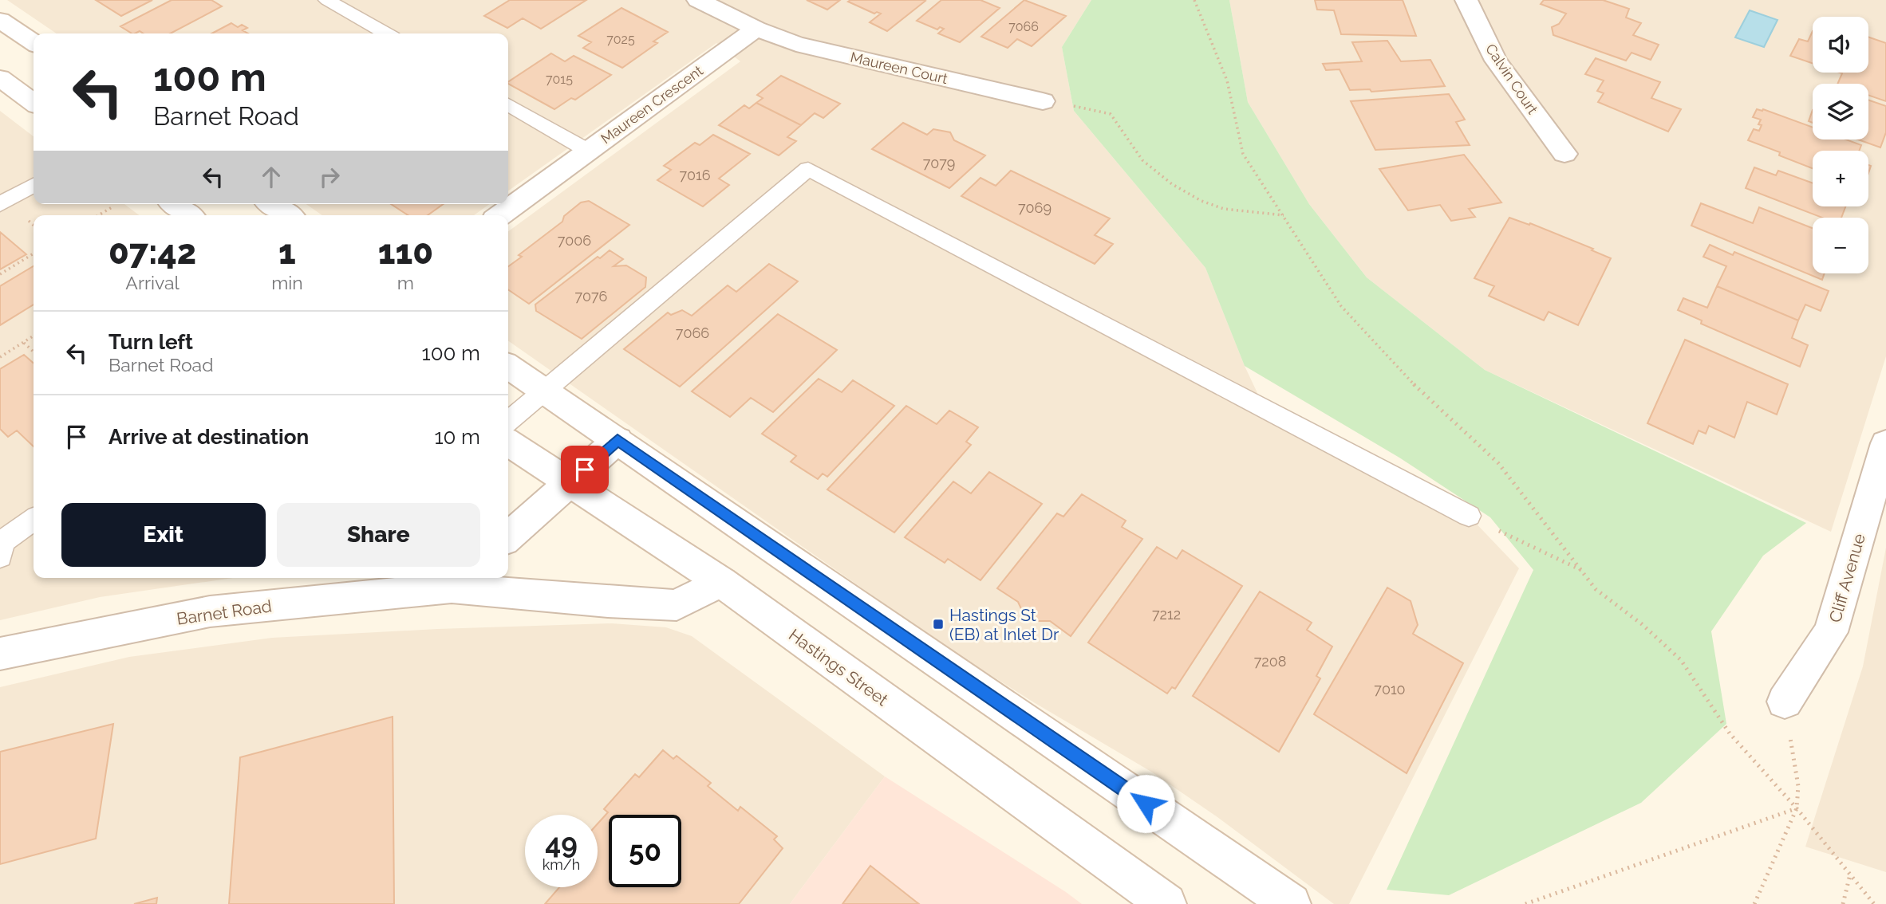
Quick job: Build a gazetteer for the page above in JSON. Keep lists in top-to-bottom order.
{
  "streets": {
    "street": [
      "Maureen Court",
      "Calvin Court",
      "Maureen Crescent",
      "Cliff Avenue",
      "Barnet Road",
      "Hastings Street"
    ]
  },
  "crossings": [
    ["Maureen Court", "Maureen Crescent"],
    ["Barnet Road", "Hastings Street"]
  ],
  "places": {
    "transit": ["Hastings St (EB) at Inlet Dr"]
  },
  "house_numbers": [
    "7066",
    "7025",
    "7015",
    "7079",
    "7016",
    "7069",
    "7006",
    "7076",
    "7066",
    "7212",
    "7208",
    "7010"
  ],
  "page": {
    "map_buttons": ["+", "−"],
    "turn": ["100 m", "Barnet Road"],
    "eta": [
      "07:42",
      "Arrival",
      "1",
      "min",
      "110",
      "m"
    ],
    "list": [
      {
        "name": "Turn left",
        "note": "Barnet Road",
        "value": "100 m"
      },
      {
        "name": "Arrive at destination",
        "value": "10 m"
      }
    ],
    "buttons": ["Exit", "Share"],
    "speed": "49 km/h",
    "limit": "50"
  }
}
